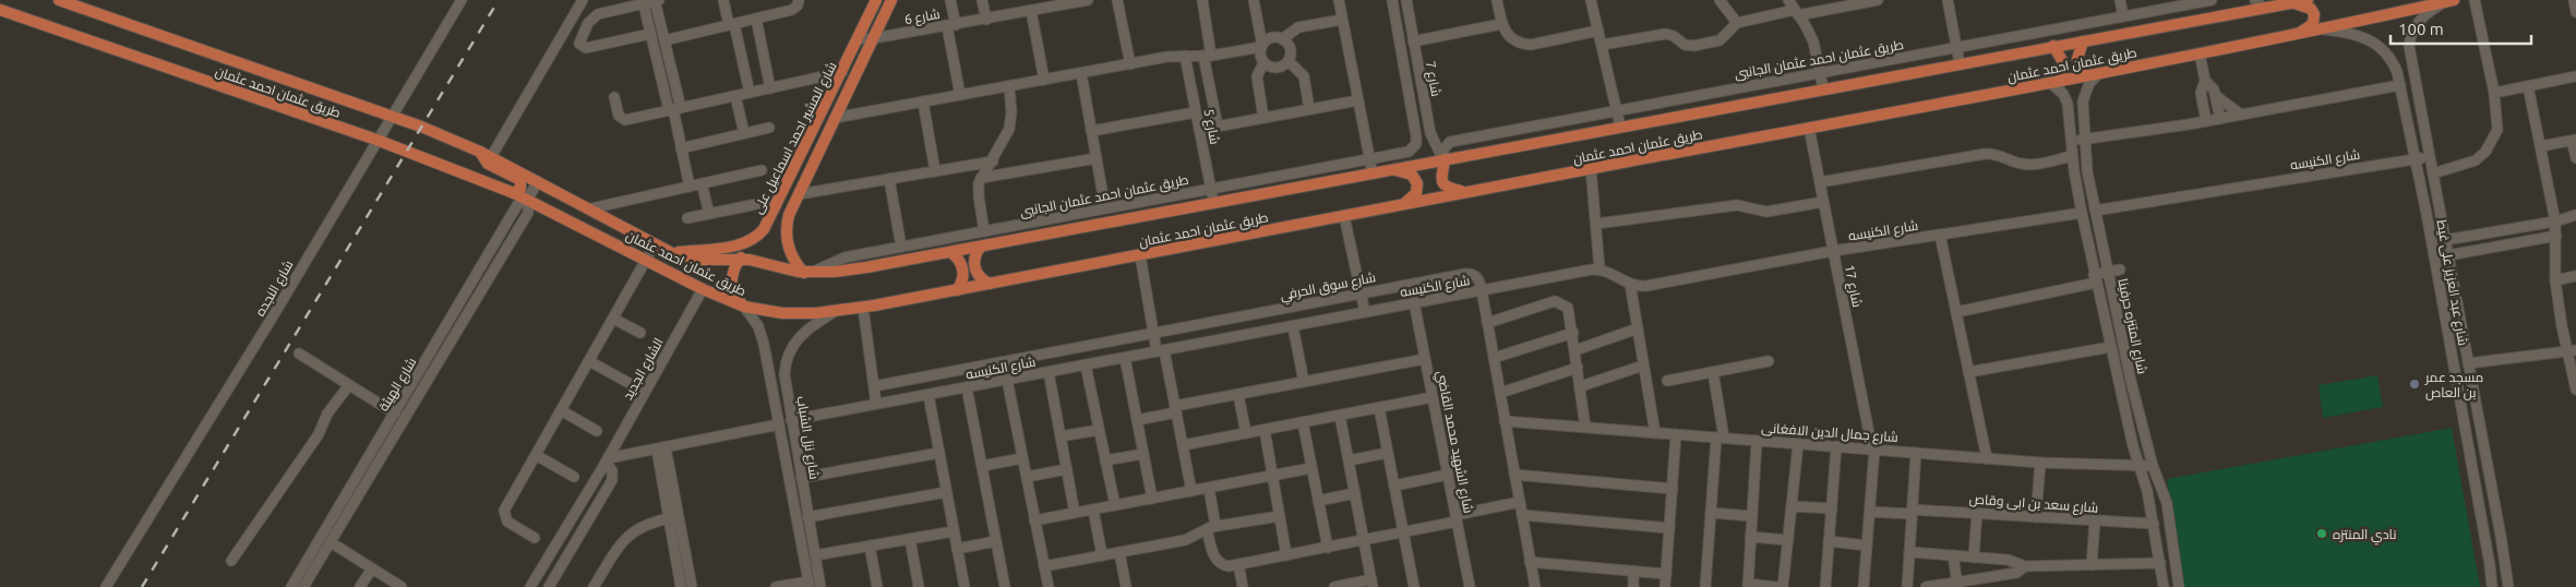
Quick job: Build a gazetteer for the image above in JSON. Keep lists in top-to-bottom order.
{
  "streets": {
    "main road": ["طريق عثمان احمد عثمان", "شارع المشير احمد اسماعيل على"],
    "street": [
      "شارع 6",
      "طريق عثمان احمد عثمان الجانبى",
      "شارع 7",
      "شارع 5",
      "شارع الكنيسه",
      "شارع عبد العزيز على غيط",
      "شارع سوق الحرفي",
      "شارع 17",
      "شارع النجده",
      "شارع المتنزه حرفينا",
      "الشارع الجديد",
      "شارع الهيئة",
      "شارع جمال الدين الافغانى",
      "شارع نزل الشباب",
      "شارع الشهيد محمد القاضي",
      "شارع سعد بن ابى وقاص"
    ]
  },
  "crossings": [
    ["شارع 6", "شارع المشير احمد اسماعيل على"],
    ["طريق عثمان احمد عثمان الجانبى", "طريق عثمان احمد عثمان"],
    ["طريق عثمان احمد عثمان الجانبى", "شارع 7"],
    ["طريق عثمان احمد عثمان الجانبى", "شارع 5"],
    ["طريق عثمان احمد عثمان الجانبى", "شارع المشير احمد اسماعيل على"],
    ["طريق عثمان احمد عثمان", "شارع 7"],
    ["طريق عثمان احمد عثمان", "شارع 5"],
    ["طريق عثمان احمد عثمان", "شارع المشير احمد اسماعيل على"],
    ["طريق عثمان احمد عثمان", "شارع عبد العزيز على غيط"],
    ["طريق عثمان احمد عثمان", "شارع 17"],
    ["طريق عثمان احمد عثمان", "شارع النجده"],
    ["طريق عثمان احمد عثمان", "شارع المتنزه حرفينا"],
    ["طريق عثمان احمد عثمان", "الشارع الجديد"],
    ["طريق عثمان احمد عثمان", "شارع الهيئة"],
    ["طريق عثمان احمد عثمان", "شارع نزل الشباب"],
    ["شارع الكنيسه", "شارع عبد العزيز على غيط"],
    ["شارع الكنيسه", "شارع سوق الحرفي"],
    ["شارع الكنيسه", "شارع 17"],
    ["شارع الكنيسه", "شارع المتنزه حرفينا"],
    ["شارع الكنيسه", "شارع نزل الشباب"],
    ["شارع الكنيسه", "شارع الشهيد محمد القاضي"],
    ["شارع 17", "شارع جمال الدين الافغانى"],
    ["شارع 17", "شارع سعد بن ابى وقاص"],
    ["شارع المتنزه حرفينا", "شارع جمال الدين الافغانى"],
    ["شارع المتنزه حرفينا", "شارع سعد بن ابى وقاص"]
  ],
  "places": ["مسجد عمر بن العاص", "نادي المنتزه"],
  "scale_bar": "100 m"
}
